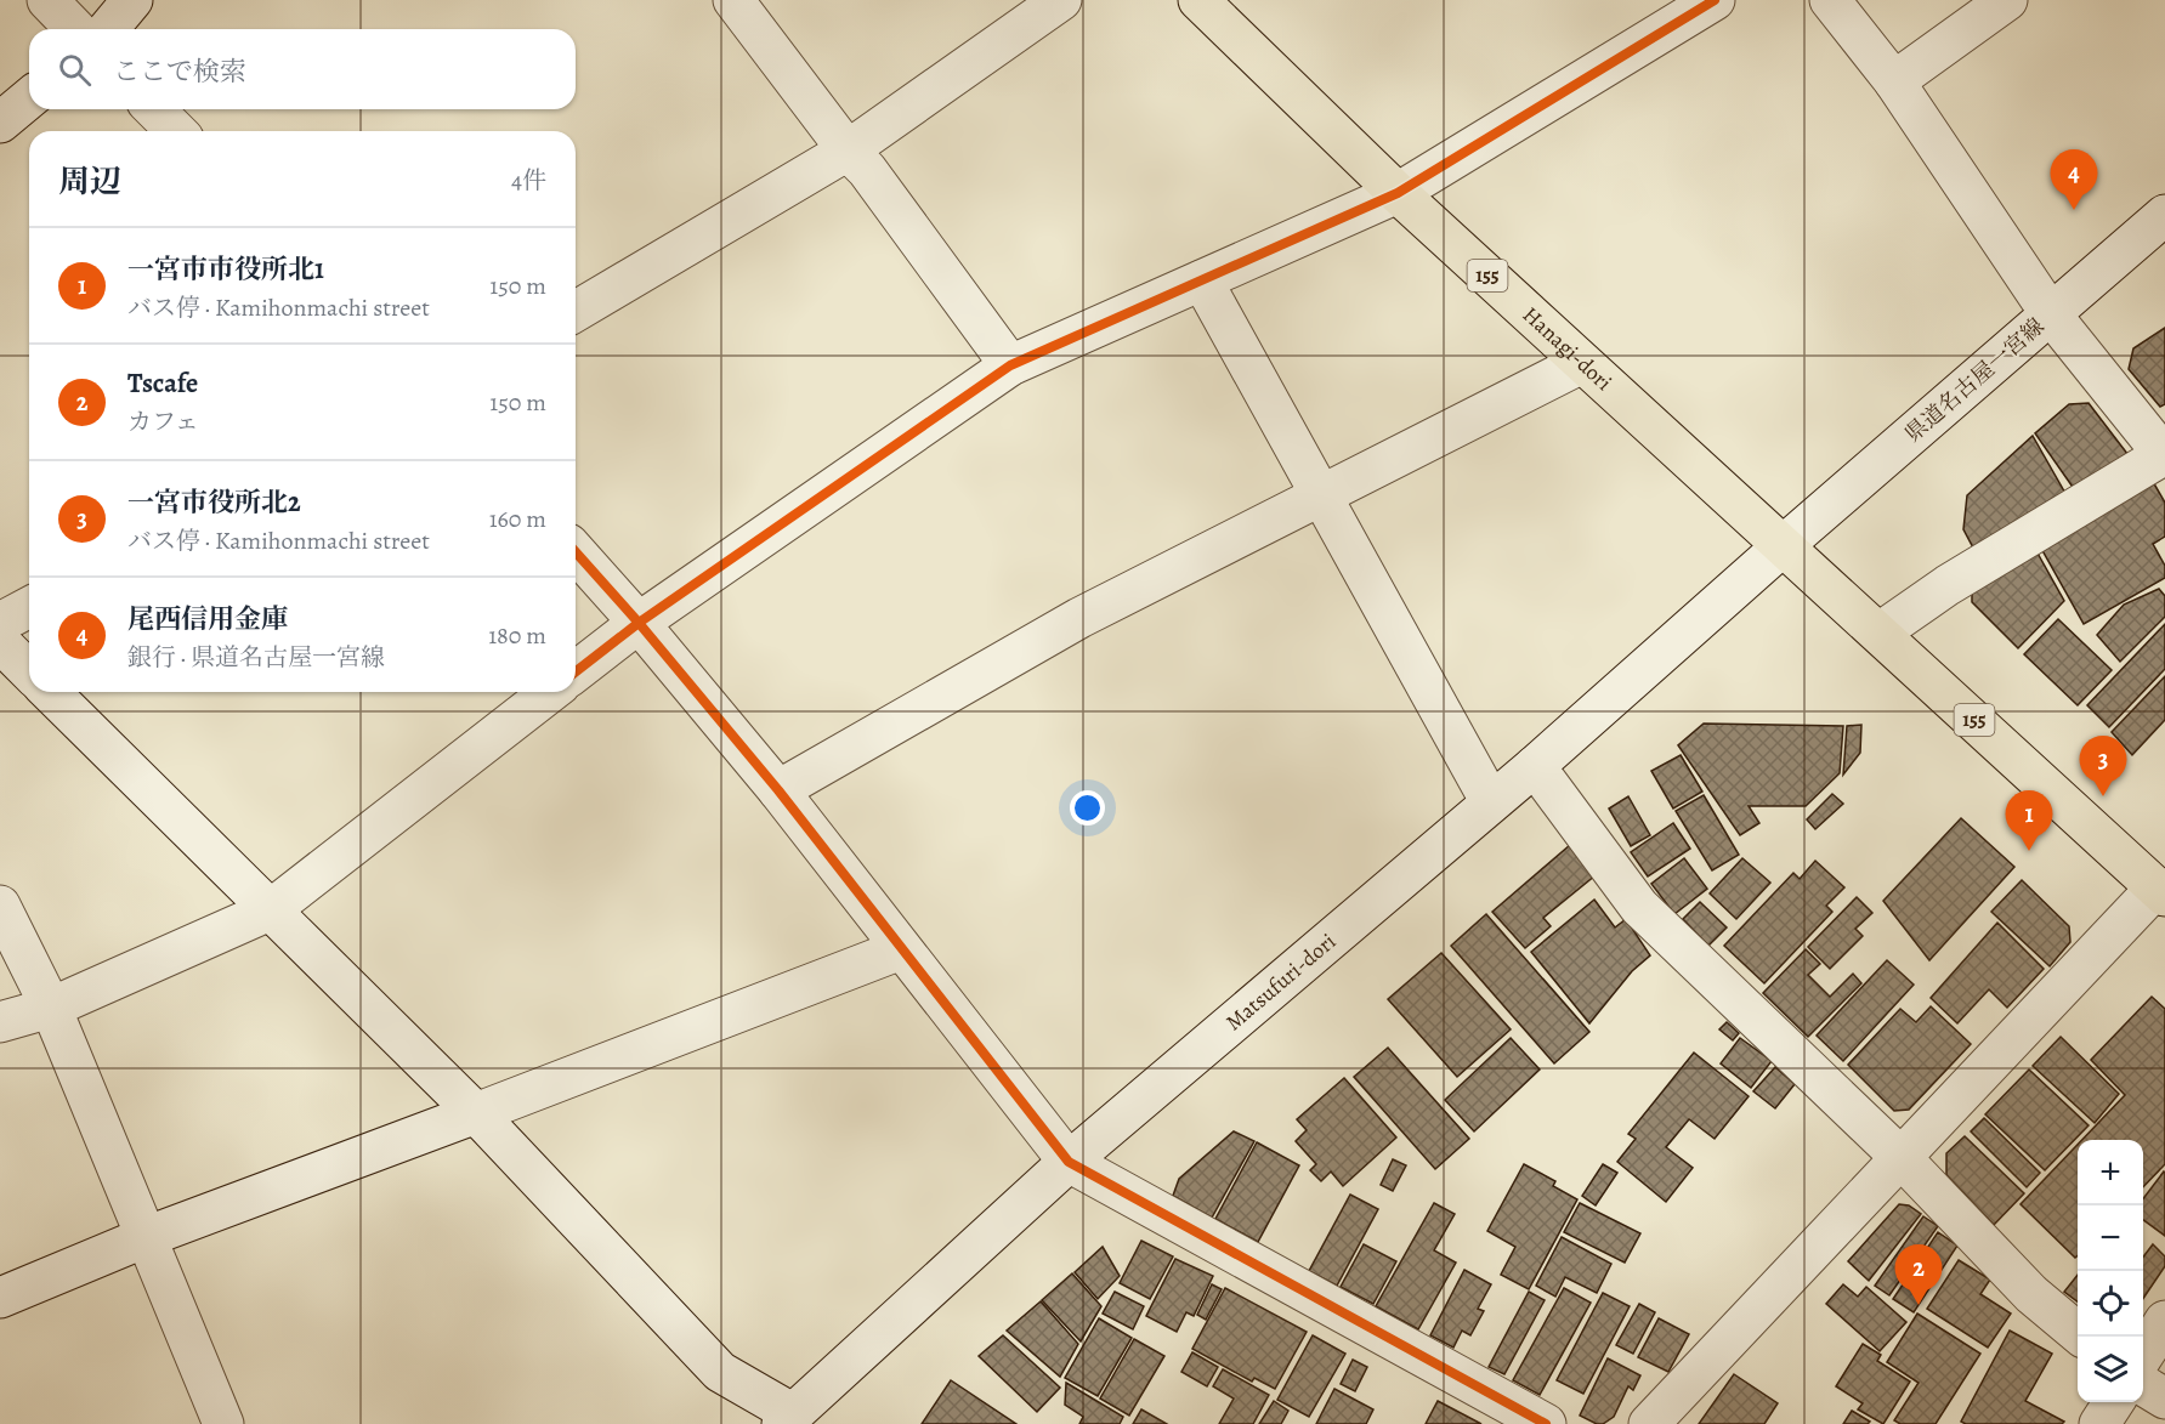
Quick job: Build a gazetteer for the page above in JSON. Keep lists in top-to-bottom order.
{
  "streets": {
    "highway": ["155", "Hanagi-dori"],
    "street": ["県道名古屋一宮線", "Matsufuri-dori"]
  },
  "crossings": [
    ["155", "Hanagi-dori"],
    ["155", "県道名古屋一宮線"],
    ["155", "Matsufuri-dori"],
    ["Hanagi-dori", "県道名古屋一宮線"],
    ["Hanagi-dori", "Matsufuri-dori"],
    ["県道名古屋一宮線", "Matsufuri-dori"]
  ],
  "page": {
    "search": "ここで検索",
    "heading": ["周辺", "4件"],
    "pins": [
      "4",
      "3",
      "1",
      "2"
    ],
    "list": [
      {
        "mark": "1",
        "name": "一宮市市役所北1",
        "note": "バス停 · Kamihonmachi street",
        "value": "150 m"
      },
      {
        "mark": "2",
        "name": "Tscafe",
        "note": "カフェ",
        "value": "150 m"
      },
      {
        "mark": "3",
        "name": "一宮市役所北2",
        "note": "バス停 · Kamihonmachi street",
        "value": "160 m"
      },
      {
        "mark": "4",
        "name": "尾西信用金庫",
        "note": "銀行 · 県道名古屋一宮線",
        "value": "180 m"
      }
    ],
    "map_buttons": ["+", "−"]
  }
}
